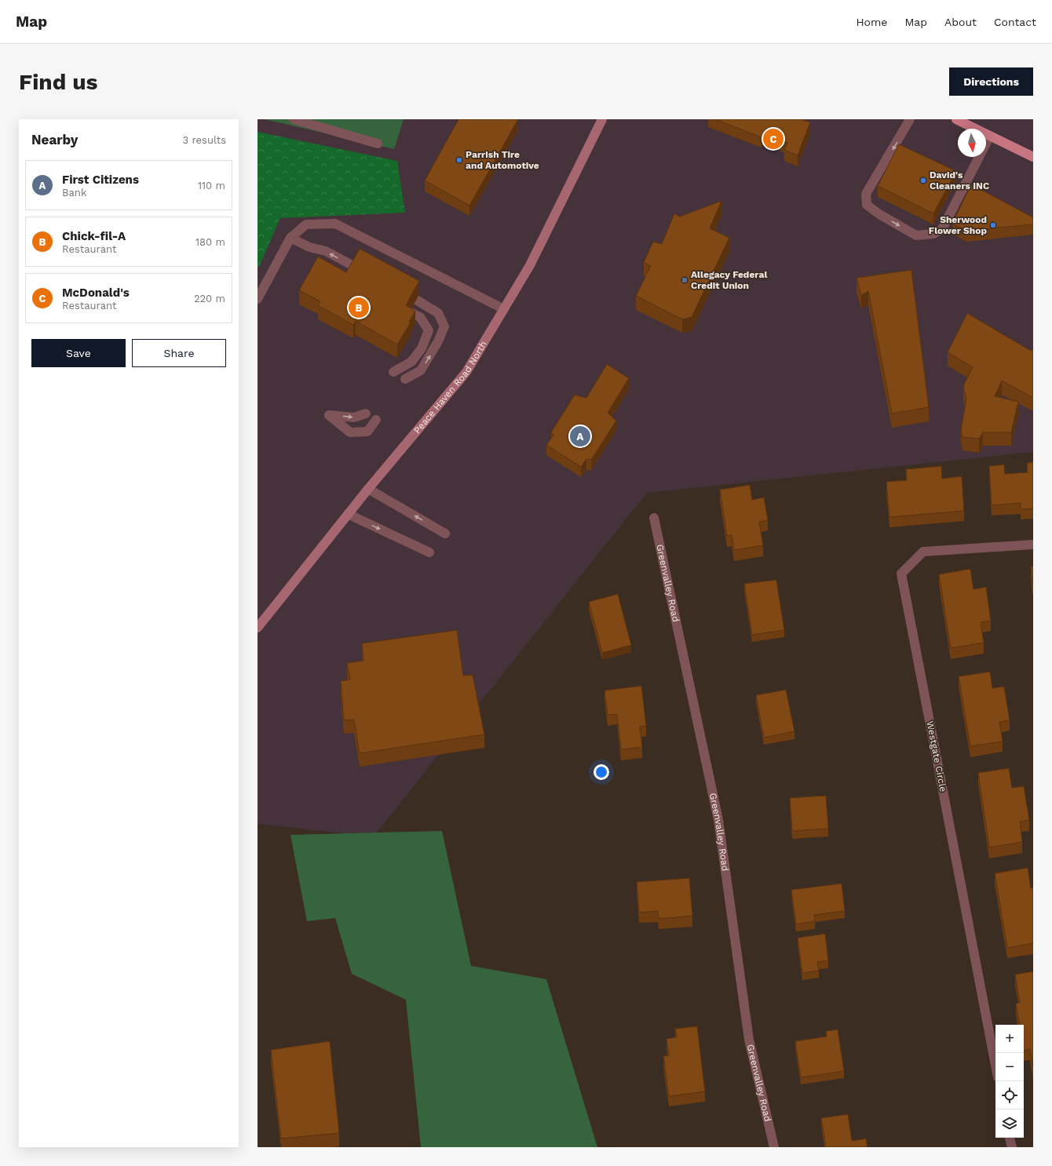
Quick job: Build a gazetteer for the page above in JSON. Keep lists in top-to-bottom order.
{
  "streets": {
    "main road": ["Peace Haven Road North"],
    "street": ["Greenvalley Road", "Westgate Circle"]
  },
  "places": [
    "Parrish Tire and Automotive",
    "David's Cleaners INC",
    "Sherwood Flower Shop",
    "Allegacy Federal Credit Union"
  ],
  "north": "bottom",
  "page": {
    "header": "Map",
    "nav": [
      "Home",
      "Map",
      "About",
      "Contact"
    ],
    "buttons": [
      "Directions",
      ["Save", "Share"]
    ],
    "title": "Find us",
    "heading": ["Nearby", "3 results"],
    "pins": ["C", "B", "A"],
    "list": [
      {
        "mark": "A",
        "name": "First Citizens",
        "note": "Bank",
        "value": "110 m"
      },
      {
        "mark": "B",
        "name": "Chick-fil-A",
        "note": "Restaurant",
        "value": "180 m"
      },
      {
        "mark": "C",
        "name": "McDonald's",
        "note": "Restaurant",
        "value": "220 m"
      }
    ],
    "map_buttons": ["+", "−"]
  }
}
